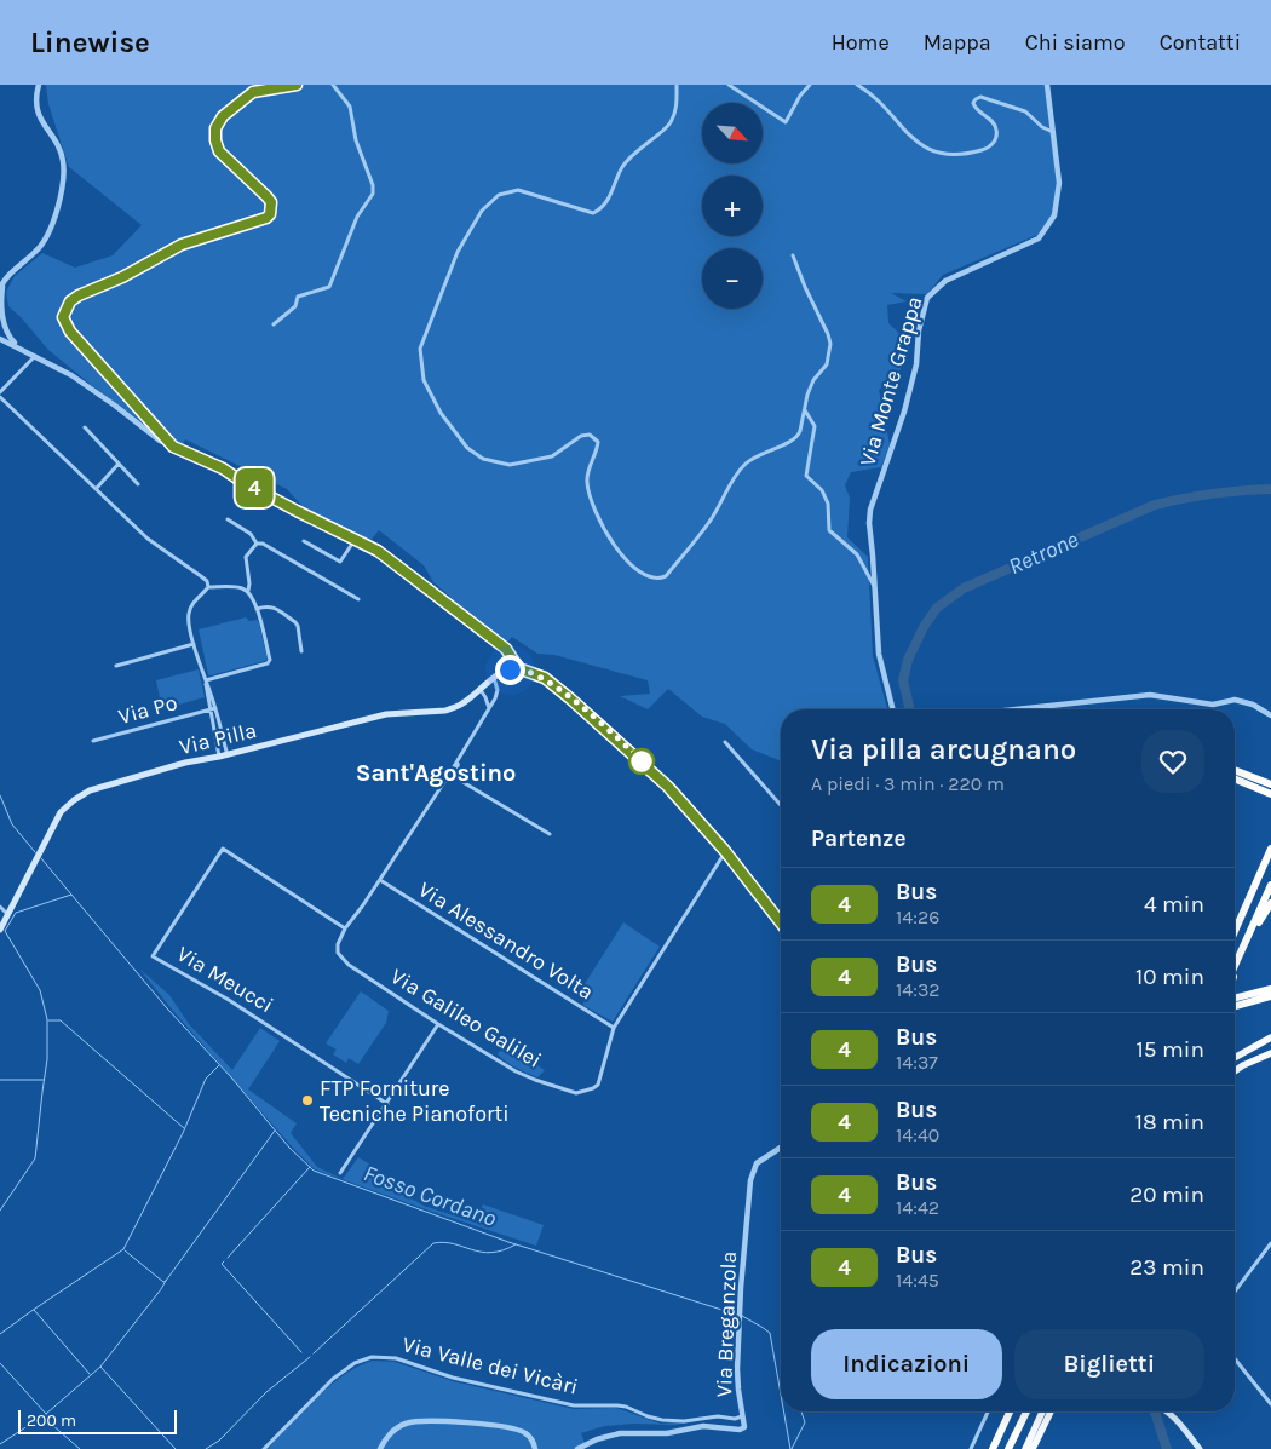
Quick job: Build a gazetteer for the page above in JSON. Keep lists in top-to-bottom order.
{
  "streets": {
    "main road": ["Via Pilla"],
    "street": [
      "Via Monte Grappa",
      "Via Po",
      "Via Alessandro Volta",
      "Via Meucci",
      "Via Galileo Galilei",
      "Via Breganzola",
      "Via Valle dei Vicàri"
    ]
  },
  "crossings": [
    ["Via Alessandro Volta", "Via Galileo Galilei"],
    ["Via Meucci", "Via Galileo Galilei"],
    ["Via Breganzola", "Via Valle dei Vicàri"]
  ],
  "districts": ["Sant'Agostino"],
  "water": ["Retrone", "Fosso Cordano"],
  "places": ["FTP Forniture Tecniche Pianoforti"],
  "lines": ["bus line 4"],
  "scale_bar": "200 m",
  "north": "bottom right",
  "page": {
    "header": "Linewise",
    "nav": [
      "Home",
      "Mappa",
      "Chi siamo",
      "Contatti"
    ],
    "on_map": "4",
    "map_buttons": ["+", "−"],
    "heading": [
      ["Via pilla arcugnano", "A piedi · 3 min · 220 m"],
      "Partenze"
    ],
    "list": [
      {
        "mark": "4",
        "name": "Bus",
        "note": "14:26",
        "value": "4 min"
      },
      {
        "mark": "4",
        "name": "Bus",
        "note": "14:32",
        "value": "10 min"
      },
      {
        "mark": "4",
        "name": "Bus",
        "note": "14:37",
        "value": "15 min"
      },
      {
        "mark": "4",
        "name": "Bus",
        "note": "14:40",
        "value": "18 min"
      },
      {
        "mark": "4",
        "name": "Bus",
        "note": "14:42",
        "value": "20 min"
      },
      {
        "mark": "4",
        "name": "Bus",
        "note": "14:45",
        "value": "23 min"
      }
    ],
    "buttons": ["Indicazioni", "Biglietti"],
    "scale": "200 m"
  }
}
